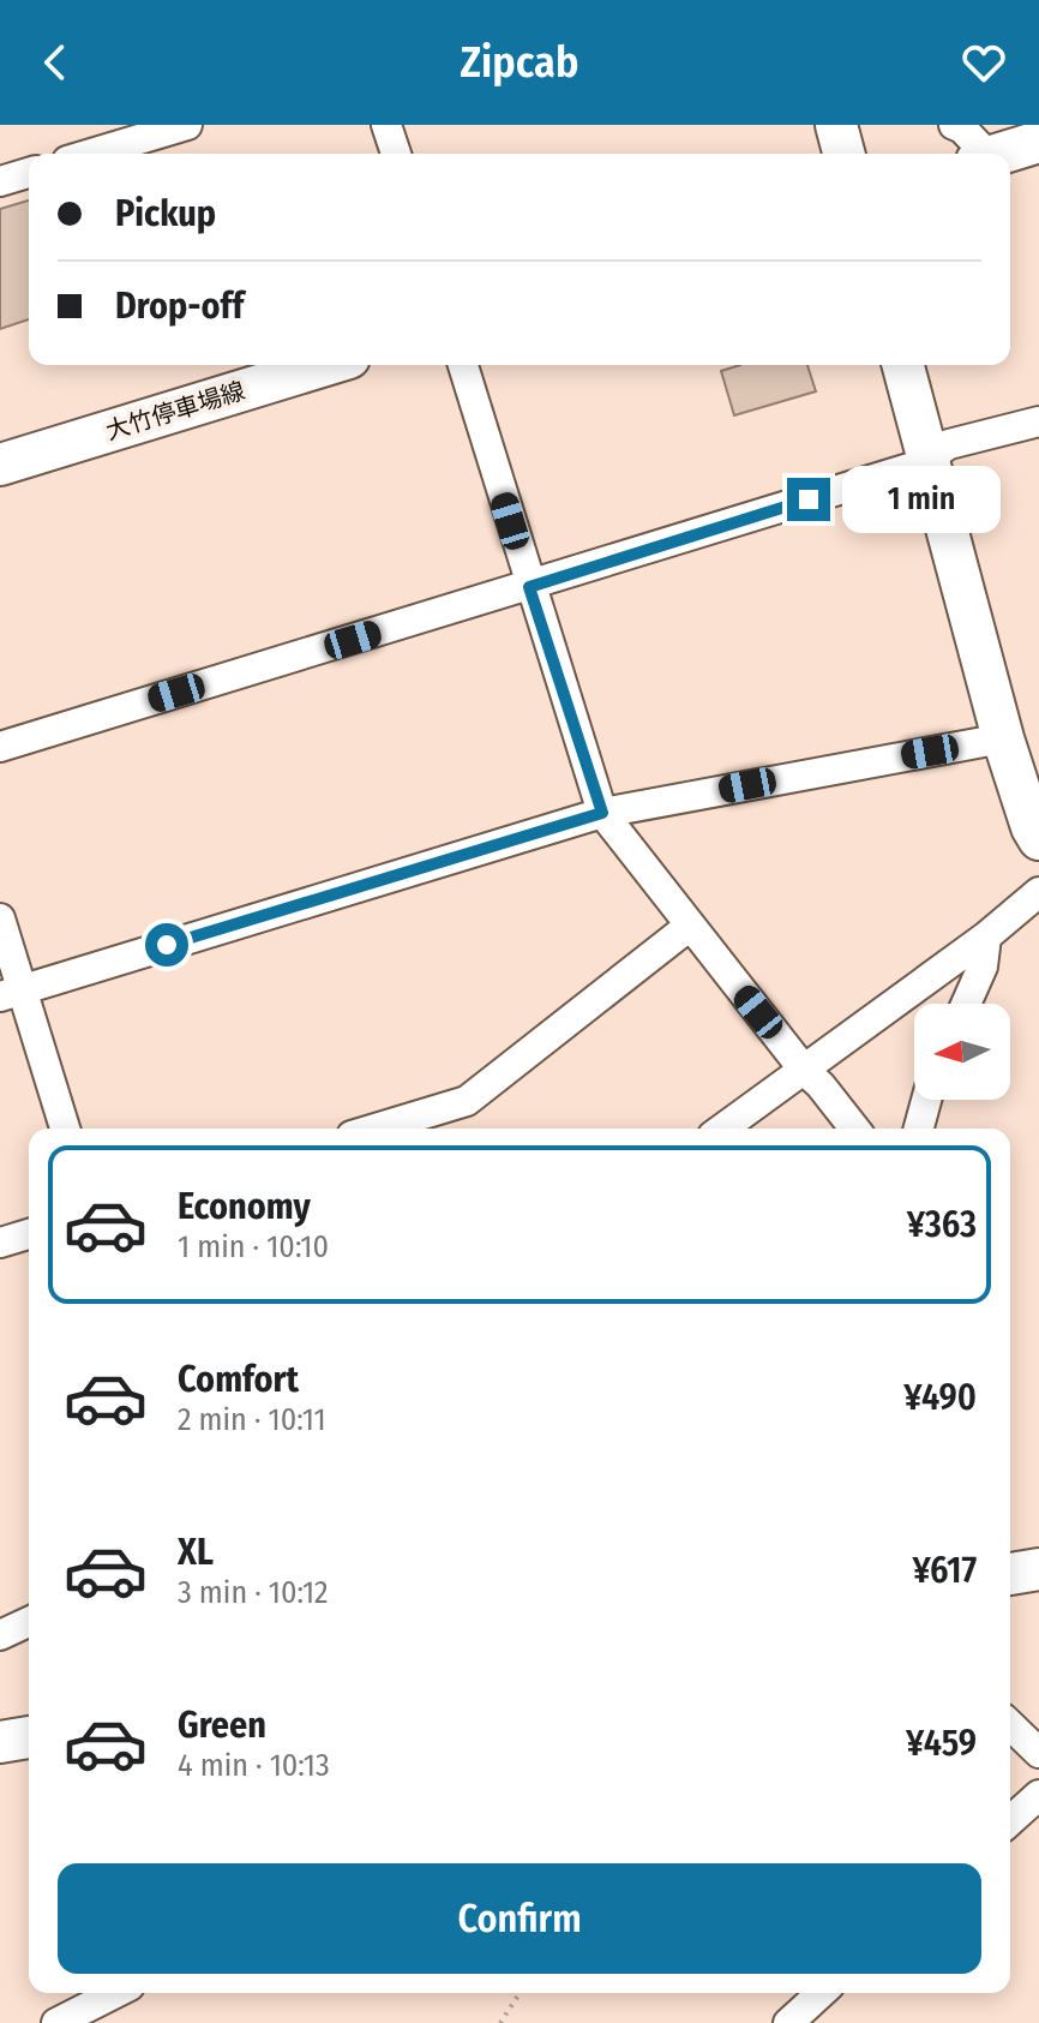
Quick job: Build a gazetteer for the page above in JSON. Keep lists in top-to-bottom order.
{
  "streets": {
    "street": ["大竹停車場線"]
  },
  "north": "left",
  "page": {
    "header": "Zipcab",
    "banner": ["Pickup", "Drop-off"],
    "bubble": "1 min",
    "list": [
      {
        "name": "Economy",
        "note": "1 min · 10:10",
        "value": "¥363"
      },
      {
        "name": "Comfort",
        "note": "2 min · 10:11",
        "value": "¥490"
      },
      {
        "name": "XL",
        "note": "3 min · 10:12",
        "value": "¥617"
      },
      {
        "name": "Green",
        "note": "4 min · 10:13",
        "value": "¥459"
      }
    ],
    "buttons": "Confirm"
  }
}
